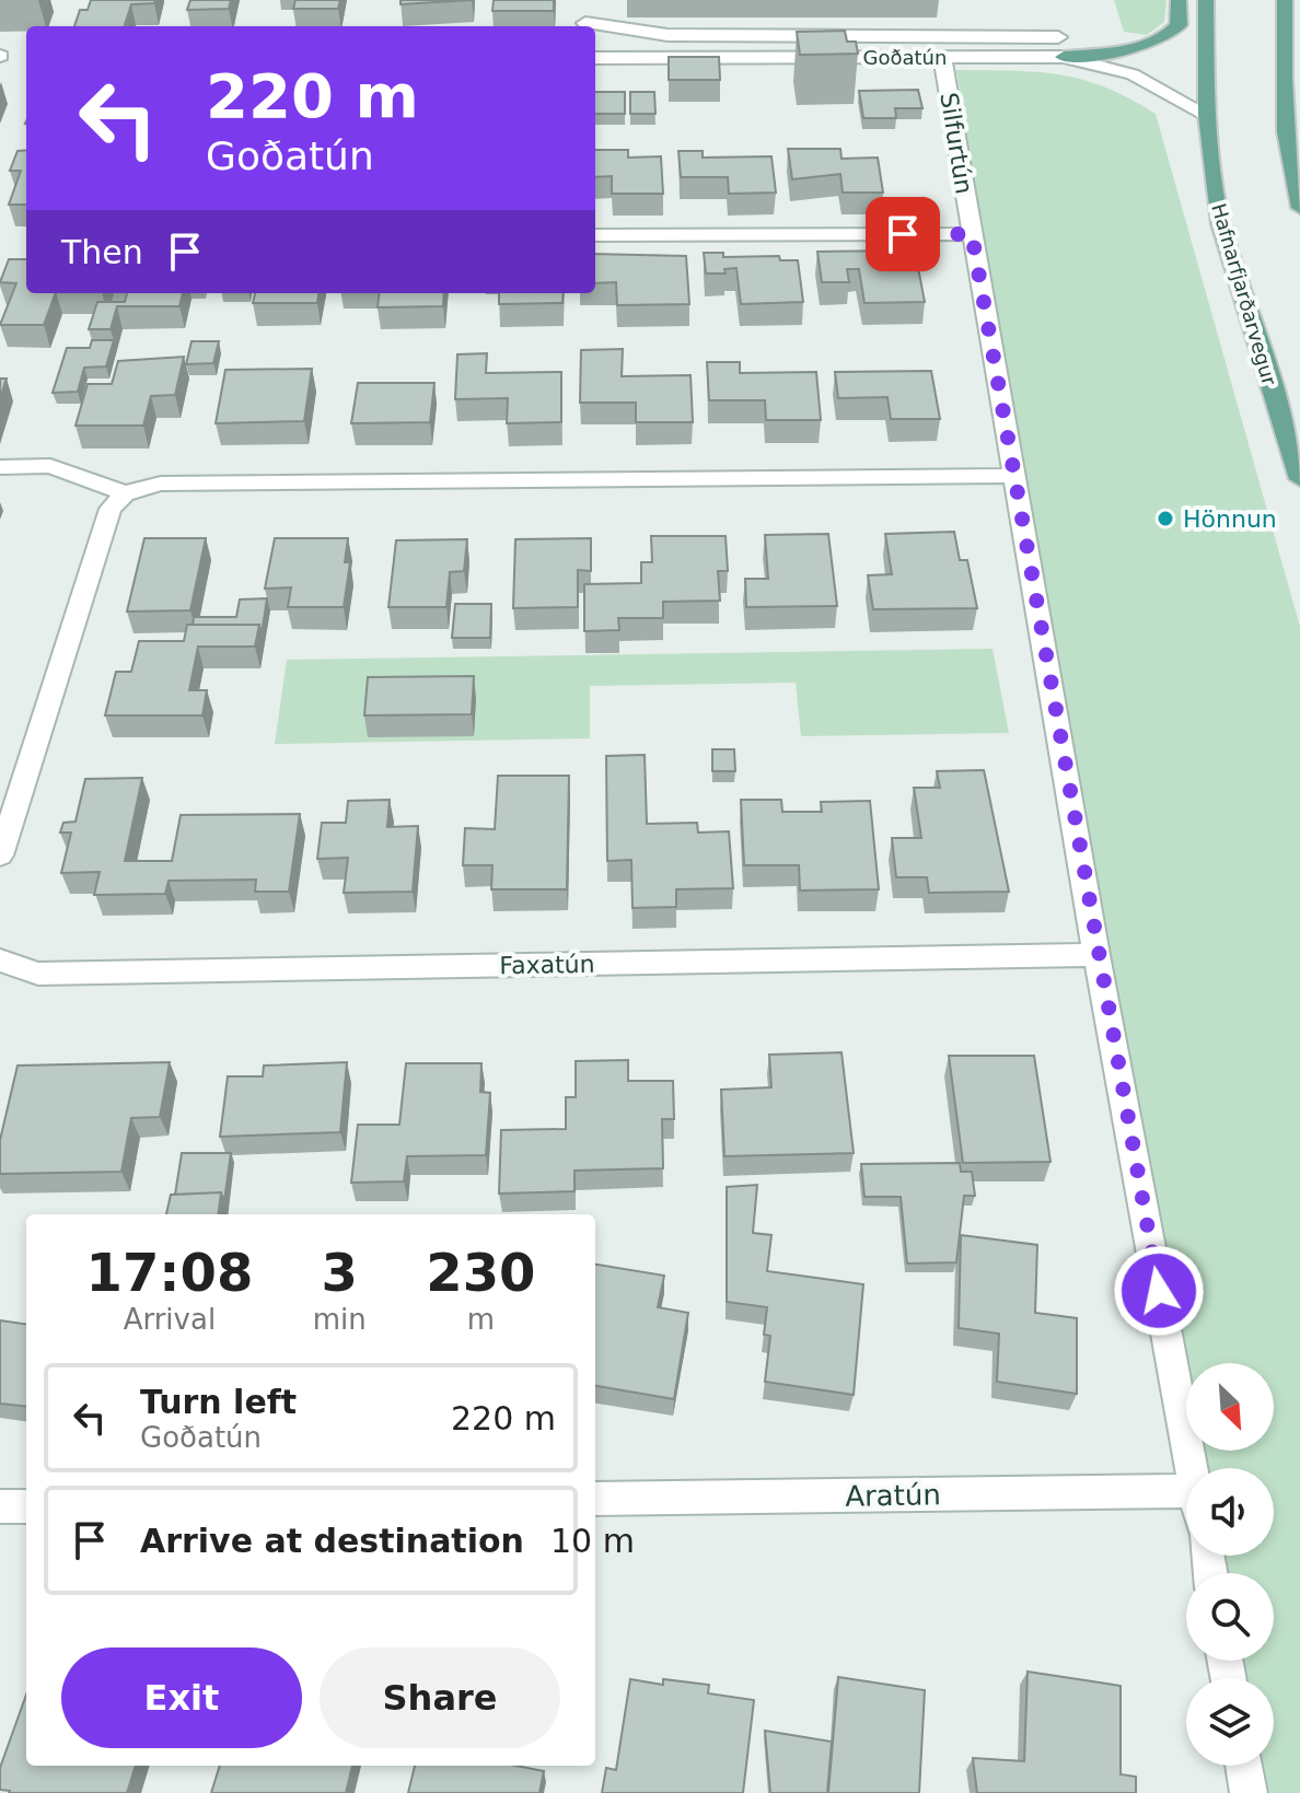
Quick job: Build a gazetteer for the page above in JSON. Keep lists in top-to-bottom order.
{
  "streets": {
    "main road": ["Hafnarfjarðarvegur"],
    "street": [
      "Goðatún",
      "Silfurtún",
      "Faxatún",
      "Aratún"
    ]
  },
  "crossings": [
    ["Goðatún", "Silfurtún"],
    ["Goðatún", "Hafnarfjarðarvegur"],
    ["Silfurtún", "Faxatún"]
  ],
  "places": ["Hönnun"],
  "north": "bottom right",
  "page": {
    "turn": ["220 m", "Goðatún"],
    "then": "Then",
    "eta": [
      "17:08",
      "Arrival",
      "3",
      "min",
      "230",
      "m"
    ],
    "list": [
      {
        "name": "Turn left",
        "note": "Goðatún",
        "value": "220 m"
      },
      {
        "name": "Arrive at destination",
        "value": "10 m"
      }
    ],
    "buttons": ["Exit", "Share"]
  }
}
